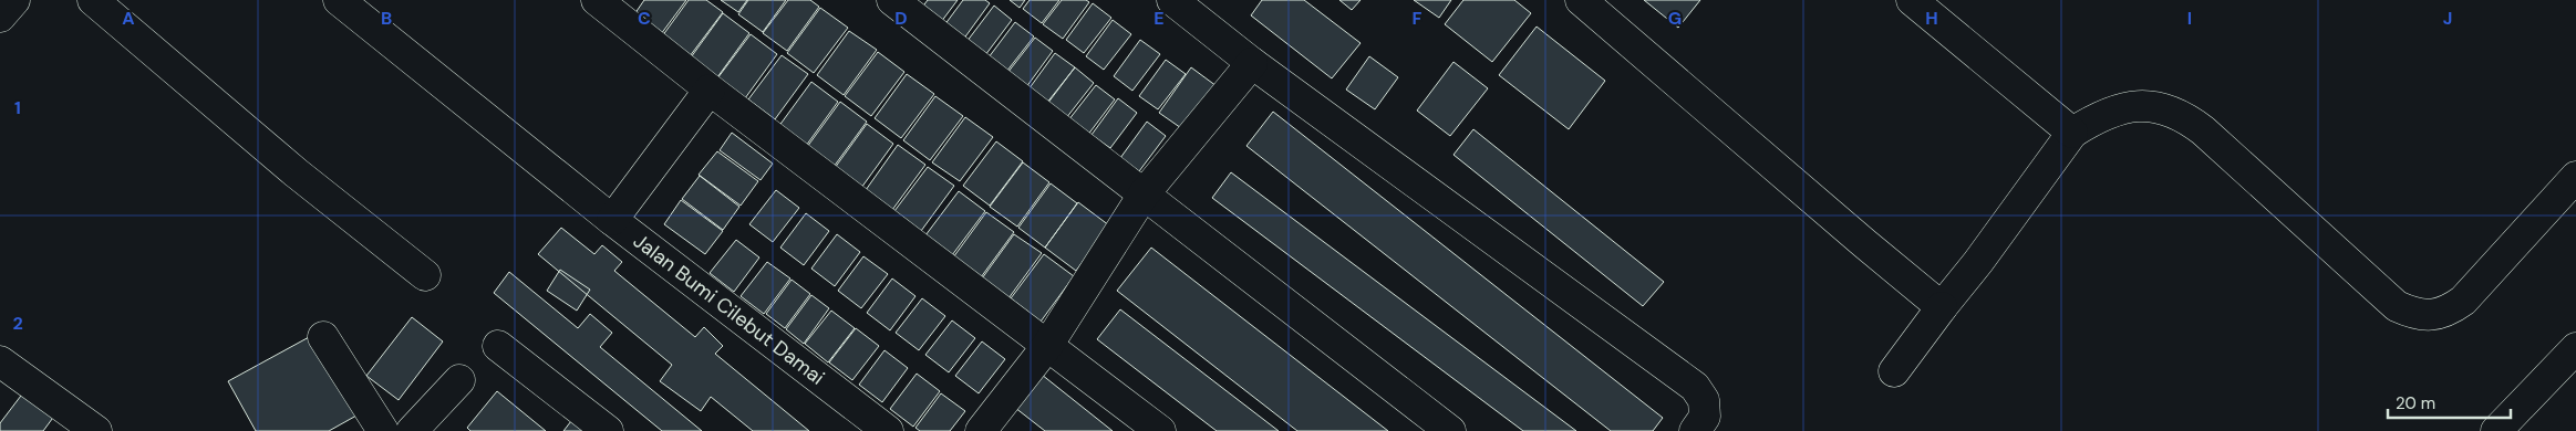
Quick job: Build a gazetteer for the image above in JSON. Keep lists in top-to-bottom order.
{
  "streets": {
    "street": ["Jalan Bumi Cilebut Damai"]
  },
  "scale_bar": "20 m",
  "grid": {
    "columns": [
      "A",
      "B",
      "C",
      "D",
      "E",
      "F",
      "G",
      "H",
      "I",
      "J"
    ],
    "rows": ["1", "2"]
  }
}
